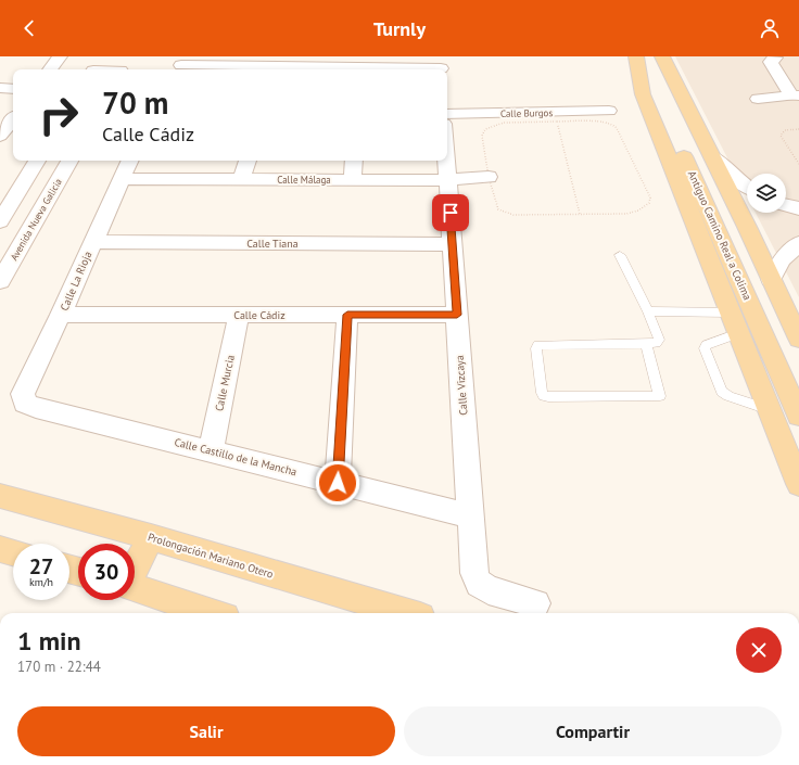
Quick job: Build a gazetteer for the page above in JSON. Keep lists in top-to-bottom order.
{
  "streets": {
    "main road": ["Antiguo Camino Real a Colima", "Prolongación Mariano Otero"],
    "street": [
      "Calle Burgos",
      "Calle Málaga",
      "Avenida Nueva Galicia",
      "Calle Tiana",
      "Calle La Rioja",
      "Calle Cádiz",
      "Calle Murcia",
      "Calle Vizcaya",
      "Calle Castillo de la Mancha"
    ]
  },
  "crossings": [
    ["Calle Málaga", "Calle La Rioja"],
    ["Calle Málaga", "Calle Vizcaya"],
    ["Calle Tiana", "Calle La Rioja"],
    ["Calle Tiana", "Calle Vizcaya"],
    ["Calle La Rioja", "Calle Cádiz"],
    ["Calle La Rioja", "Calle Castillo de la Mancha"],
    ["Calle Cádiz", "Calle Murcia"],
    ["Calle Cádiz", "Calle Vizcaya"],
    ["Calle Murcia", "Calle Castillo de la Mancha"],
    ["Calle Vizcaya", "Calle Castillo de la Mancha"]
  ],
  "page": {
    "header": "Turnly",
    "turn": ["70 m", "Calle Cádiz"],
    "speed": "27 km/h",
    "limit": "30",
    "heading": ["1 min", "170 m · 22:44"],
    "buttons": ["Salir", "Compartir"]
  }
}
